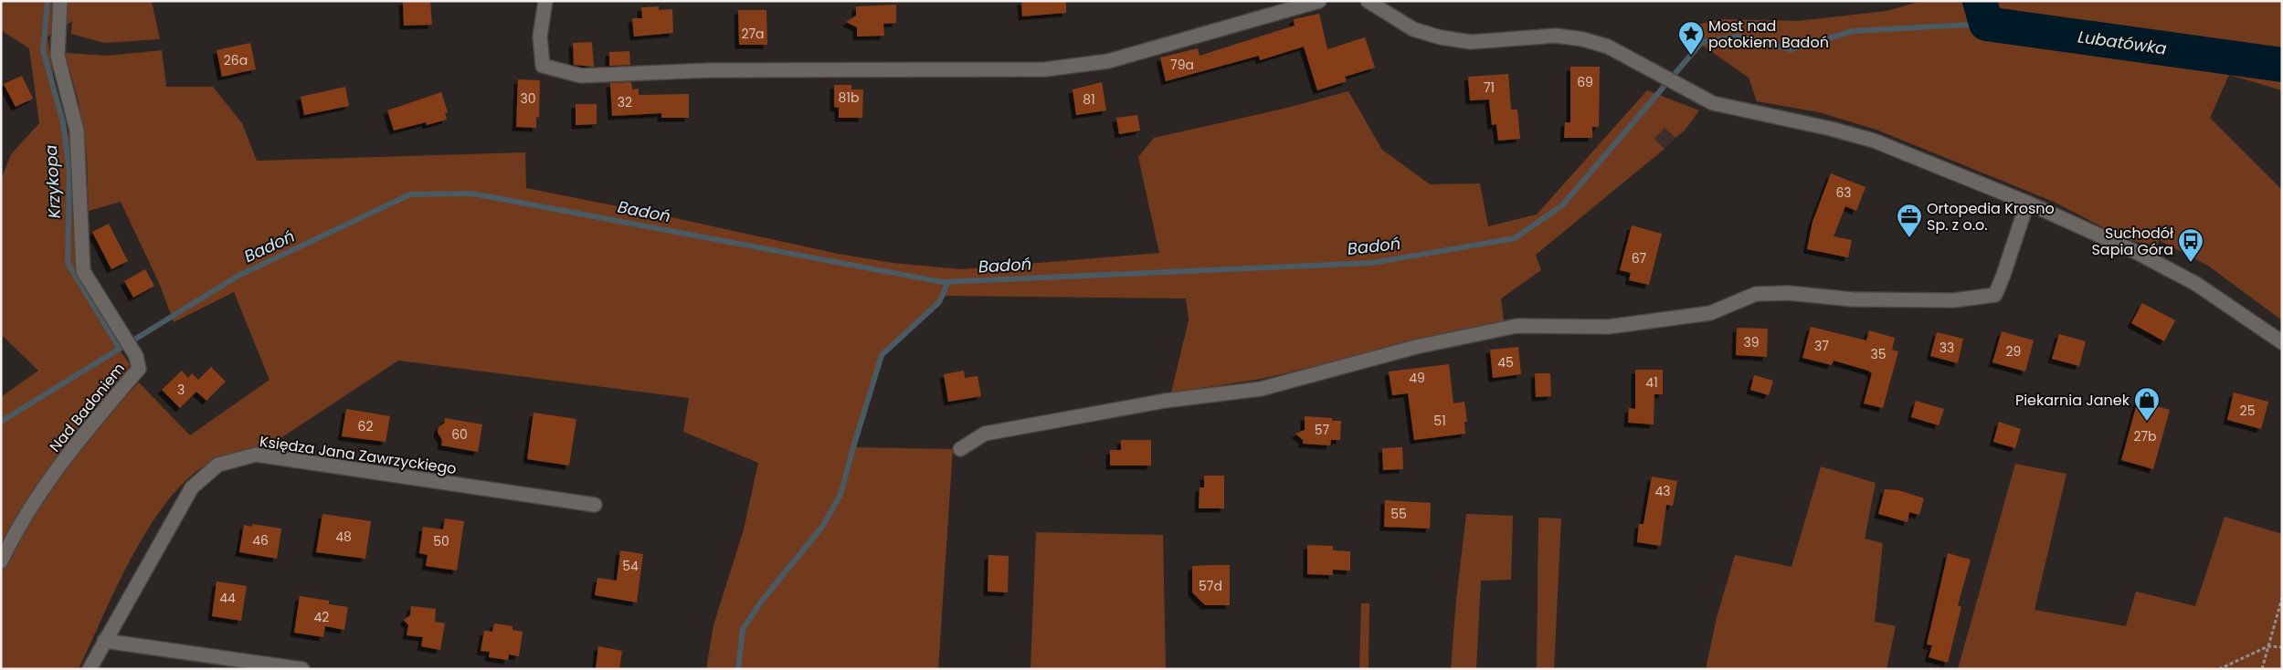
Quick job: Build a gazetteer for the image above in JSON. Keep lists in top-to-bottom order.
{
  "streets": {
    "street": ["Nad Badoniem", "Księdza Jana Zawrzyckiego"]
  },
  "water": ["Lubatówka", "Krzykopa", "Badoń"],
  "places": {
    "place": ["Most nad potokiem Badoń"],
    "office": ["Ortopedia Krosno Sp. z o.o."],
    "bus stop": ["Suchodół Sapia Góra"],
    "shop": ["Piekarnia Janek"]
  },
  "house_numbers": [
    "27a",
    "26a",
    "79a",
    "69",
    "71",
    "81b",
    "30",
    "81",
    "32",
    "63",
    "67",
    "39",
    "37",
    "33",
    "29",
    "35",
    "45",
    "49",
    "41",
    "3",
    "25",
    "51",
    "62",
    "57",
    "60",
    "27b",
    "43",
    "55",
    "48",
    "46",
    "50",
    "54",
    "57d",
    "44",
    "42"
  ]
}
